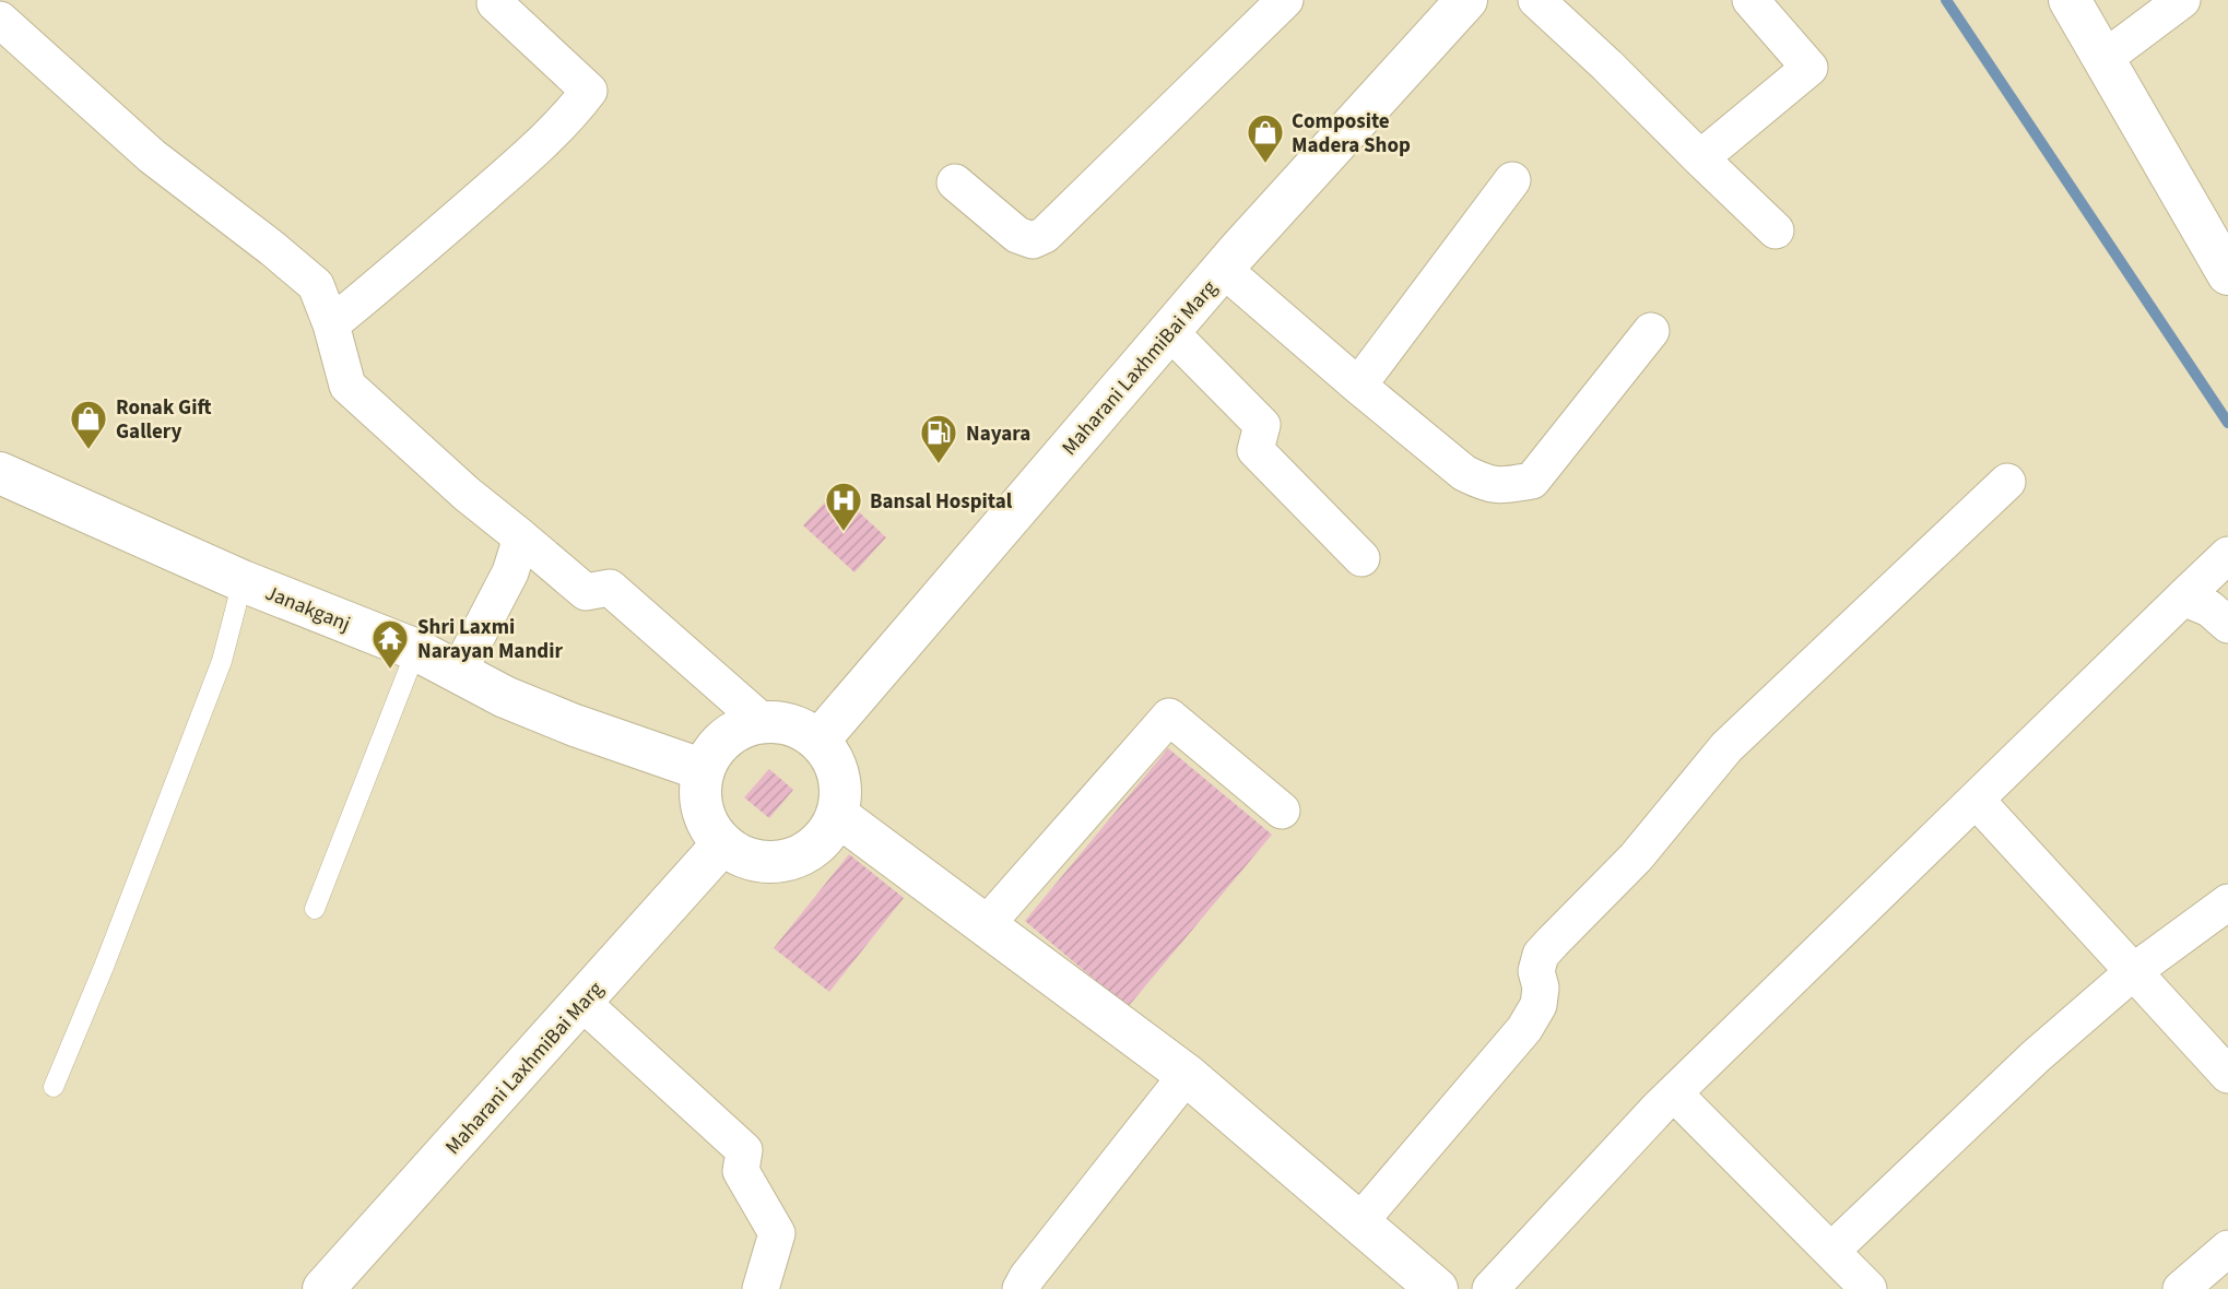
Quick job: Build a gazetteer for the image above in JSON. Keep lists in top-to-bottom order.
{
  "streets": {
    "main road": ["Maharani LaxhmiBai Marg", "Janakganj"]
  },
  "crossings": [
    ["Maharani LaxhmiBai Marg", "Janakganj"]
  ],
  "places": {
    "shop": ["Composite Madera Shop", "Ronak Gift Gallery"],
    "fuel station": ["Nayara"],
    "hospital": ["Bansal Hospital"],
    "temple": ["Shri Laxmi Narayan Mandir"]
  }
}
